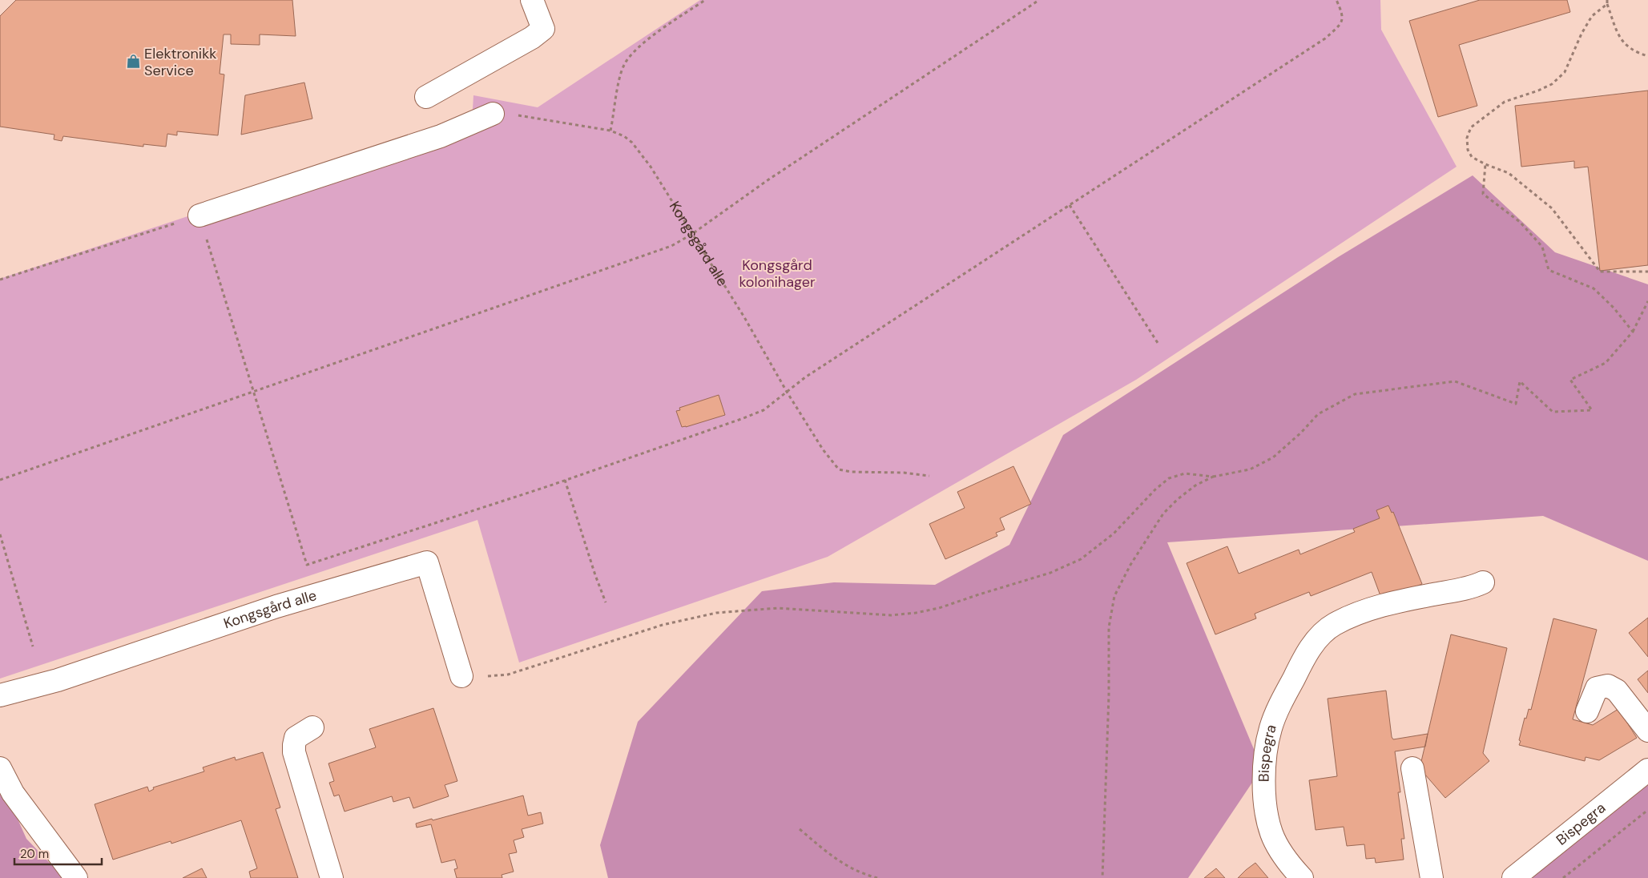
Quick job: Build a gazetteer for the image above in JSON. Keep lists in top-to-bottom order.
{
  "streets": {
    "street": ["Kongsgård alle", "Bispegra"]
  },
  "parks": ["Kongsgård kolonihager"],
  "places": {
    "shop": ["Elektronikk Service"]
  },
  "scale_bar": "20 m"
}
